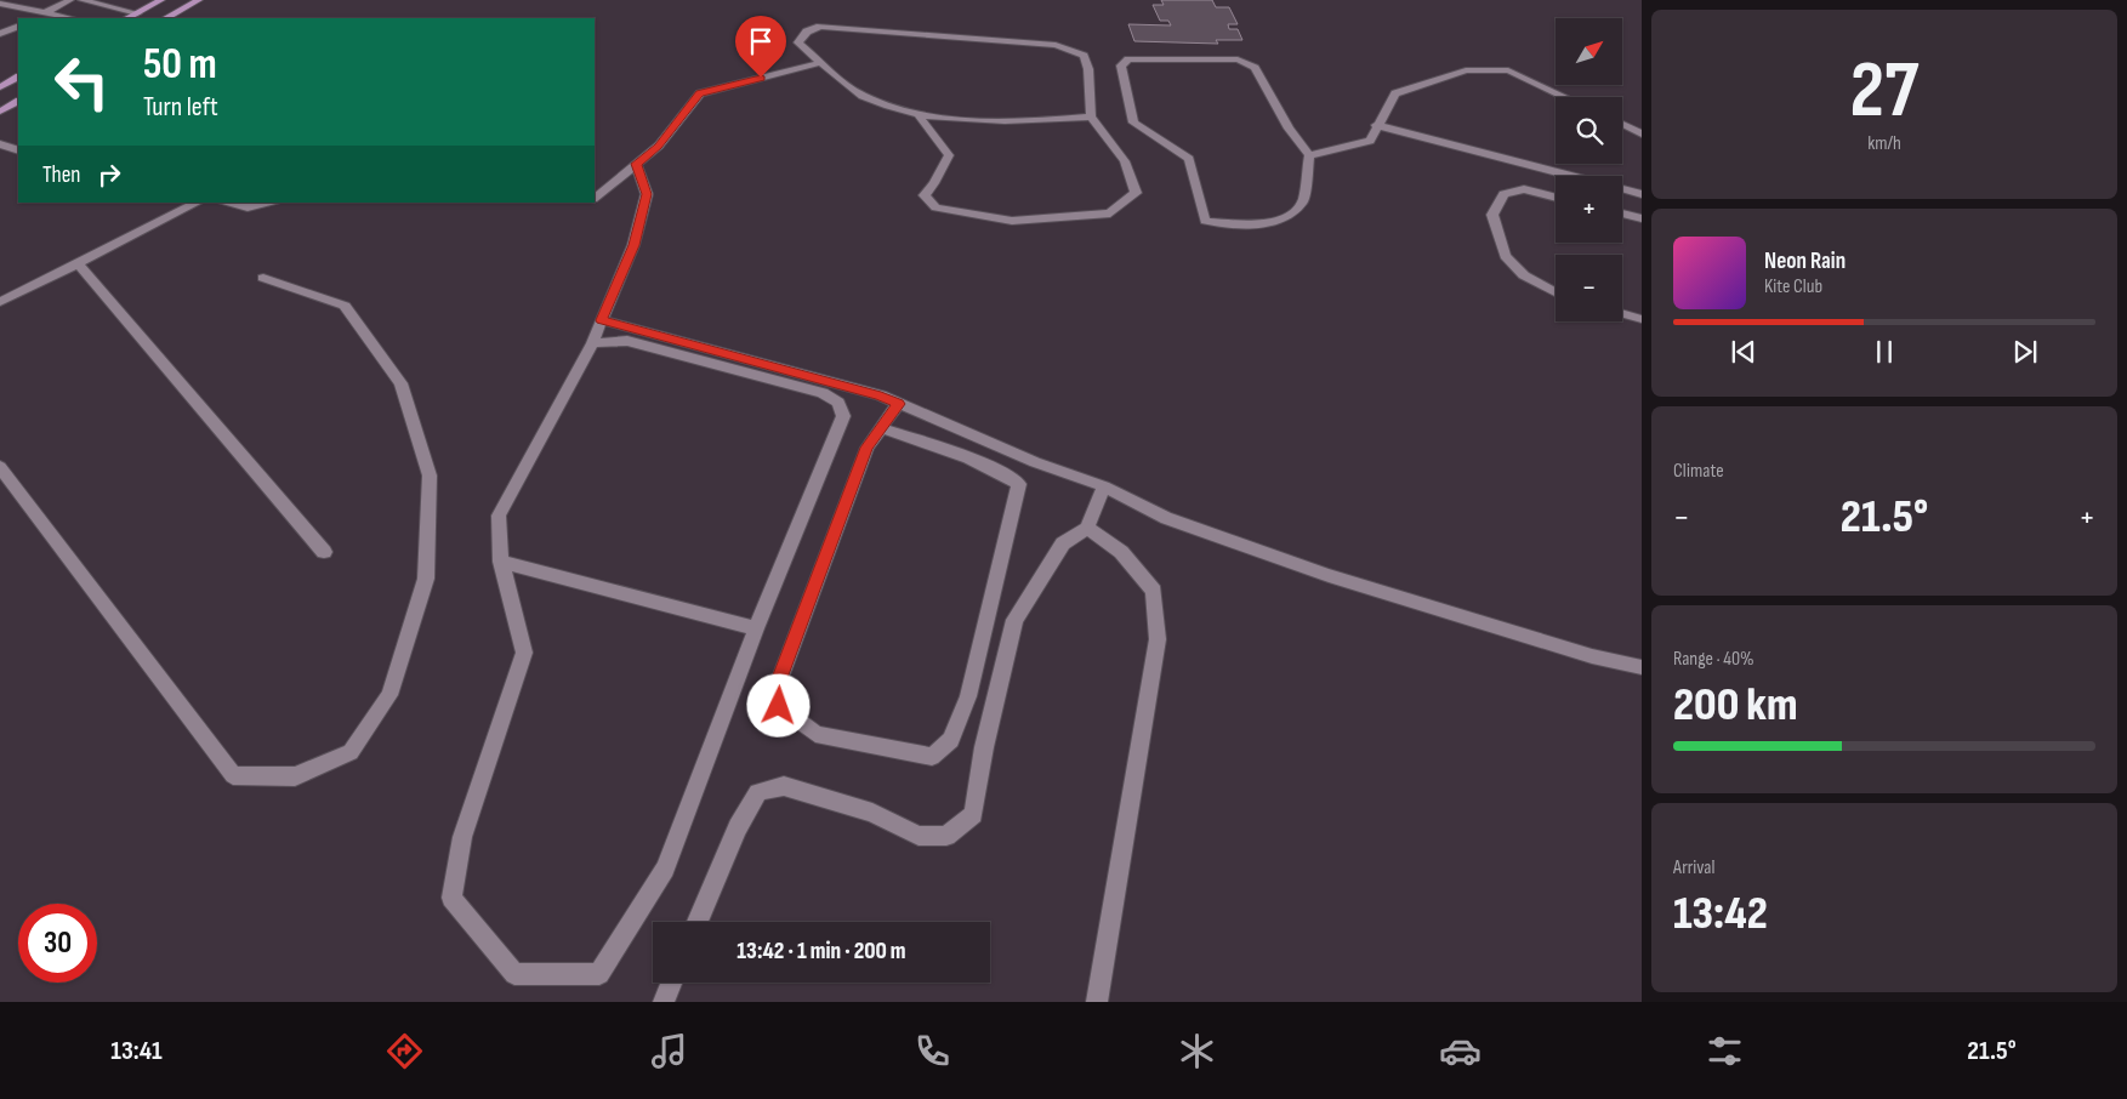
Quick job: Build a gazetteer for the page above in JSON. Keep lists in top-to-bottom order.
{
  "north": "top right",
  "page": {
    "tile": [
      ["27", "km/h"],
      "Climate",
      ["Range · 40%", "200 km"],
      ["Arrival", "13:42"]
    ],
    "map_buttons": ["+", "−"],
    "turn": ["50 m", "Turn left"],
    "then": "Then",
    "song": ["Neon Rain", "Kite Club"],
    "heat": ["−", "21.5°", "+"],
    "limit": "30",
    "trip": "13:42 · 1 min · 200 m",
    "tabs": ["13:41", "21.5°"]
  }
}
